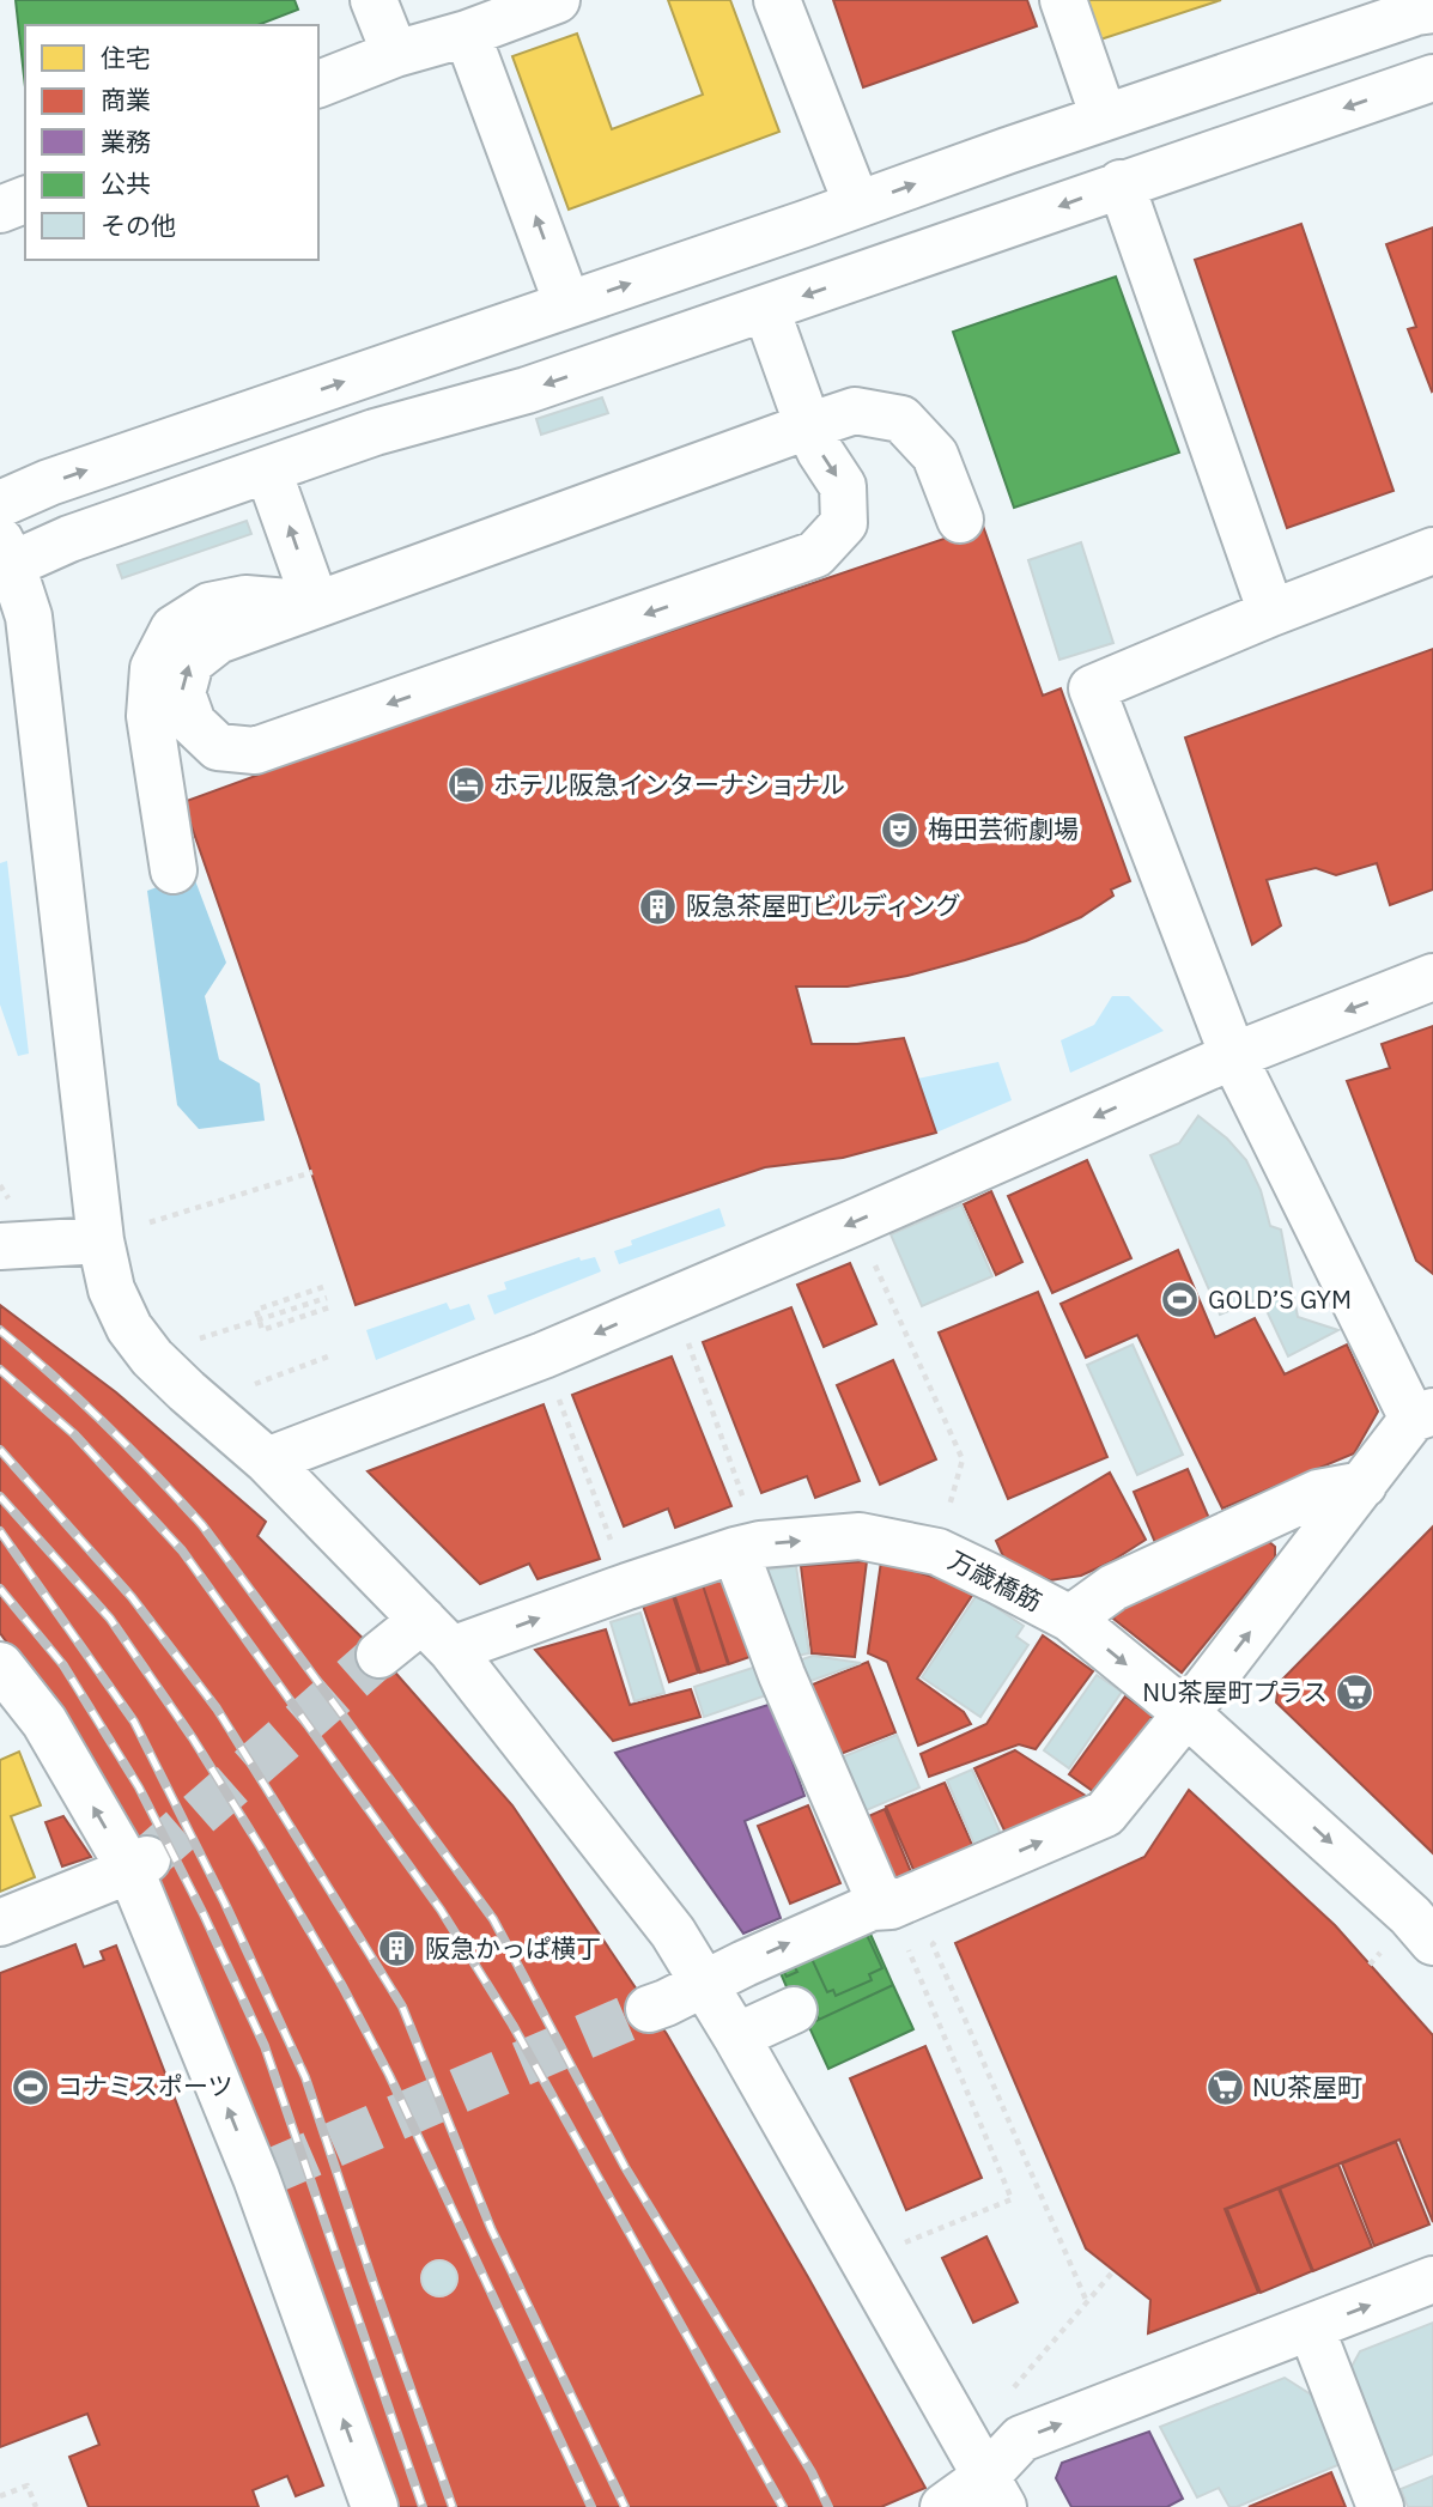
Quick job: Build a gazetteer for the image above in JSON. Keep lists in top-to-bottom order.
{
  "streets": {
    "street": ["万歳橋筋"]
  },
  "one_way": ["万歳橋筋"],
  "places": {
    "hotel": ["ホテル阪急インターナショナル"],
    "theatre": ["梅田芸術劇場"],
    "building": ["阪急茶屋町ビルディング", "阪急かっぱ横丁"],
    "sports": ["GOLD’S GYM", "コナミスポーツ"],
    "supermarket": ["NU茶屋町プラス", "NU茶屋町"]
  },
  "legend": [
    "住宅",
    "商業",
    "業務",
    "公共",
    "その他"
  ]
}
